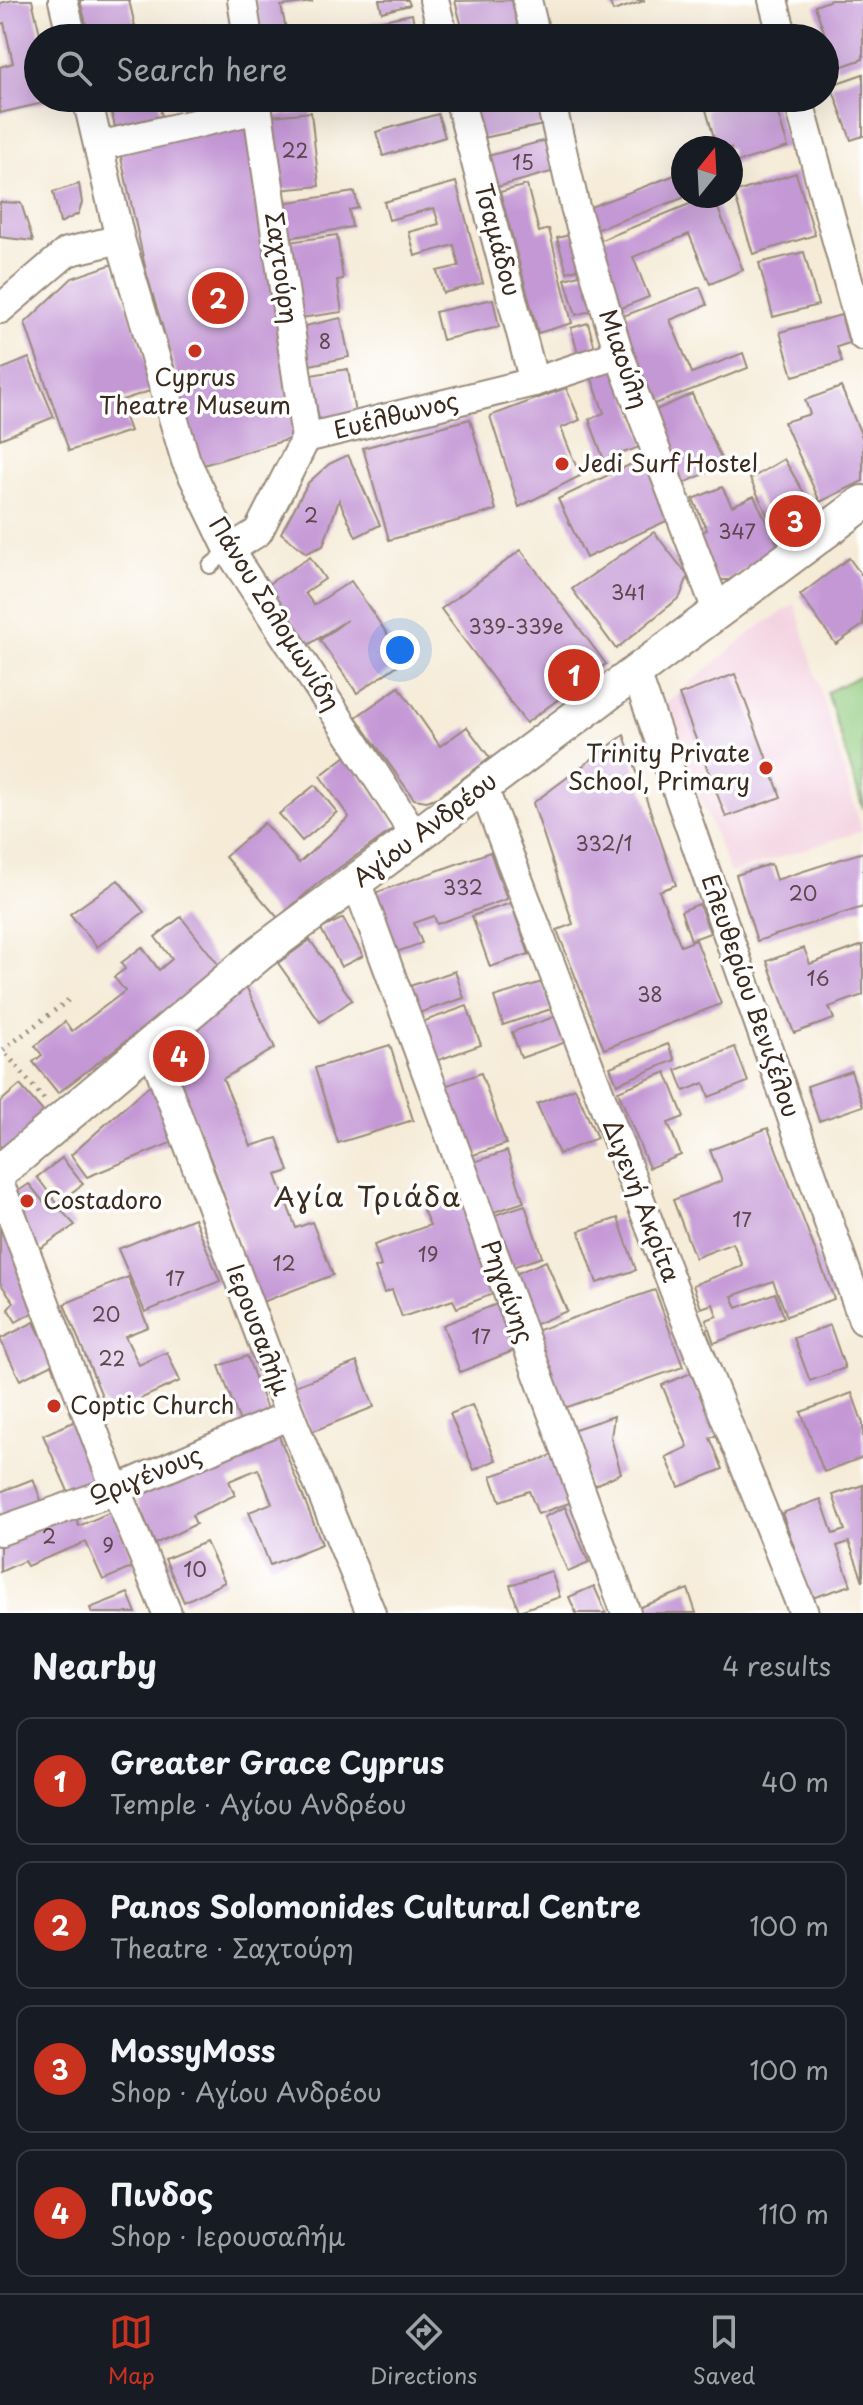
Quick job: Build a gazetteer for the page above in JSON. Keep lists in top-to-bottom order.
{
  "streets": {
    "street": [
      "Τσαμάδου",
      "Σαχτούρη",
      "Μιαούλη",
      "Ευέλθωνος",
      "Πάνου Σολομωνίδη",
      "Αγίου Ανδρέου",
      "Ελευθερίου Βενιζέλου",
      "Διγενή Ακρίτα",
      "Ρηγαίνης",
      "Ιερουσαλήμ",
      "Ωριγένους"
    ]
  },
  "crossings": [
    ["Τσαμάδου", "Ευέλθωνος"],
    ["Σαχτούρη", "Ευέλθωνος"],
    ["Μιαούλη", "Ευέλθωνος"],
    ["Μιαούλη", "Αγίου Ανδρέου"],
    ["Ευέλθωνος", "Πάνου Σολομωνίδη"],
    ["Πάνου Σολομωνίδη", "Αγίου Ανδρέου"],
    ["Αγίου Ανδρέου", "Ελευθερίου Βενιζέλου"],
    ["Αγίου Ανδρέου", "Διγενή Ακρίτα"],
    ["Αγίου Ανδρέου", "Ρηγαίνης"],
    ["Αγίου Ανδρέου", "Ιερουσαλήμ"],
    ["Ιερουσαλήμ", "Ωριγένους"]
  ],
  "districts": ["Αγία Τριάδα"],
  "places": [
    "Cyprus Theatre Museum",
    "Jedi Surf Hostel",
    "Trinity Private School, Primary",
    "Costadoro",
    "Coptic Church"
  ],
  "house_numbers": [
    "22",
    "15",
    "8",
    "2",
    "347",
    "341",
    "339-339e",
    "332/1",
    "332",
    "20",
    "16",
    "38",
    "17",
    "19",
    "12",
    "17",
    "20",
    "17",
    "22",
    "2",
    "9",
    "10"
  ],
  "north": "top",
  "page": {
    "search": "Search here",
    "pins": [
      "2",
      "3",
      "1",
      "4"
    ],
    "heading": ["Nearby", "4 results"],
    "list": [
      {
        "mark": "1",
        "name": "Greater Grace Cyprus",
        "note": "Temple · Αγίου Ανδρέου",
        "value": "40 m"
      },
      {
        "mark": "2",
        "name": "Panos Solomonides Cultural Centre",
        "note": "Theatre · Σαχτούρη",
        "value": "100 m"
      },
      {
        "mark": "3",
        "name": "MossyMoss",
        "note": "Shop · Αγίου Ανδρέου",
        "value": "100 m"
      },
      {
        "mark": "4",
        "name": "Πινδος",
        "note": "Shop · Ιερουσαλήμ",
        "value": "110 m"
      }
    ],
    "nav": ["Map", "Directions", "Saved"]
  }
}
